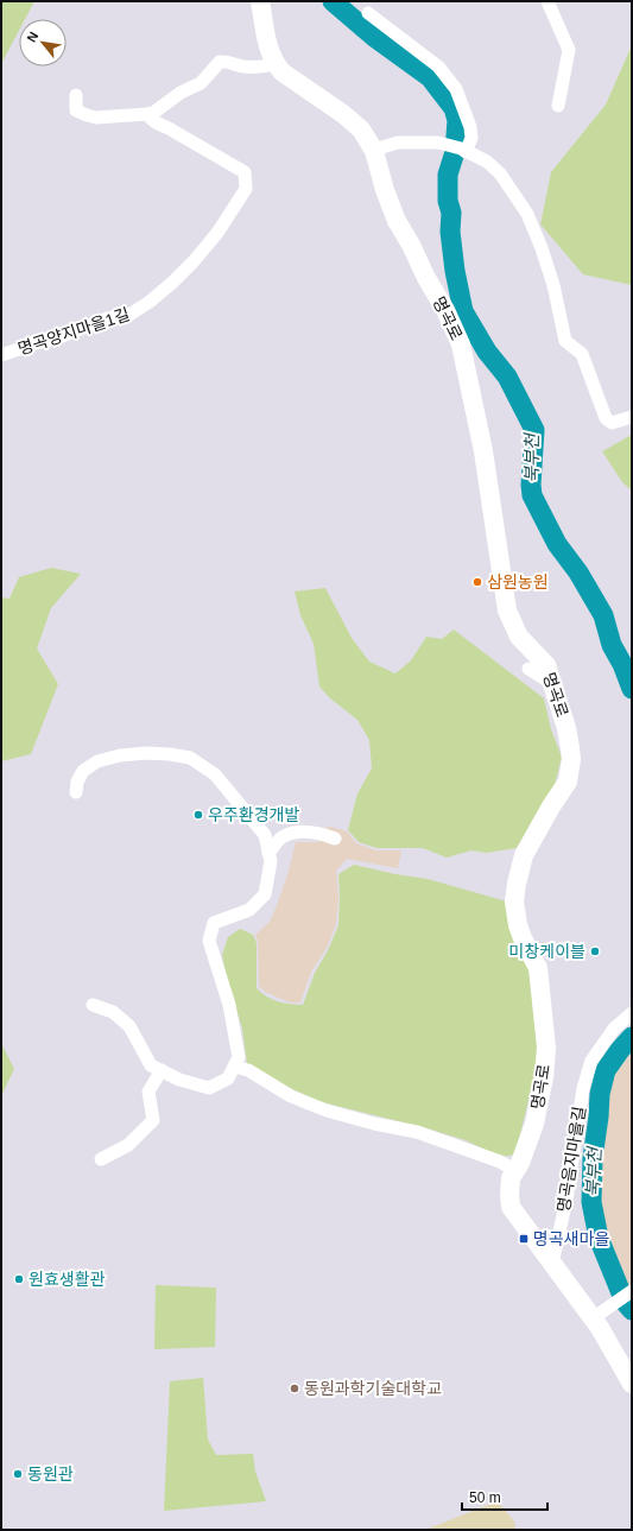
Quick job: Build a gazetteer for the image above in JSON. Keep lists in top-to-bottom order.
{
  "streets": {
    "main road": ["명곡로"],
    "street": ["명곡양지마을1길", "명곡음지마을길"]
  },
  "crossings": [
    ["명곡로", "명곡음지마을길"]
  ],
  "water": ["북부천"],
  "places": {
    "other": [
      "삼원농원",
      "우주환경개발",
      "미창케이블",
      "원효생활관",
      "동원과학기술대학교",
      "동원관"
    ],
    "transit": ["명곡새마을"]
  },
  "scale_bar": "50 m",
  "north": "top left"
}
